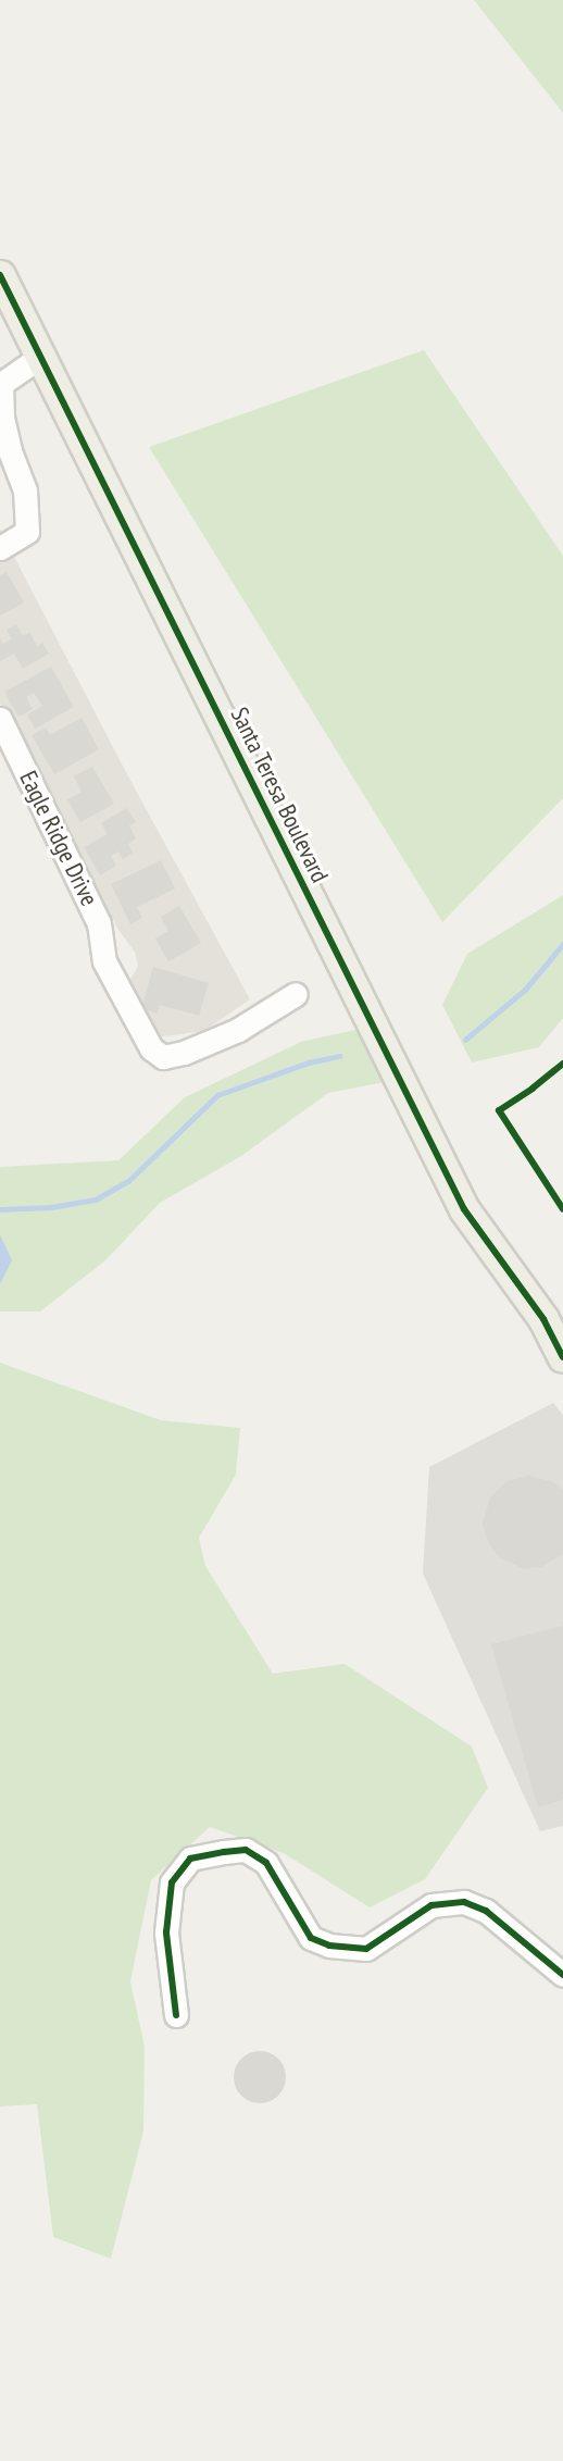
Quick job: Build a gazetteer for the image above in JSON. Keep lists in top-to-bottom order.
{
  "streets": {
    "main road": ["Santa Teresa Boulevard"],
    "street": ["Eagle Ridge Drive"]
  }
}
